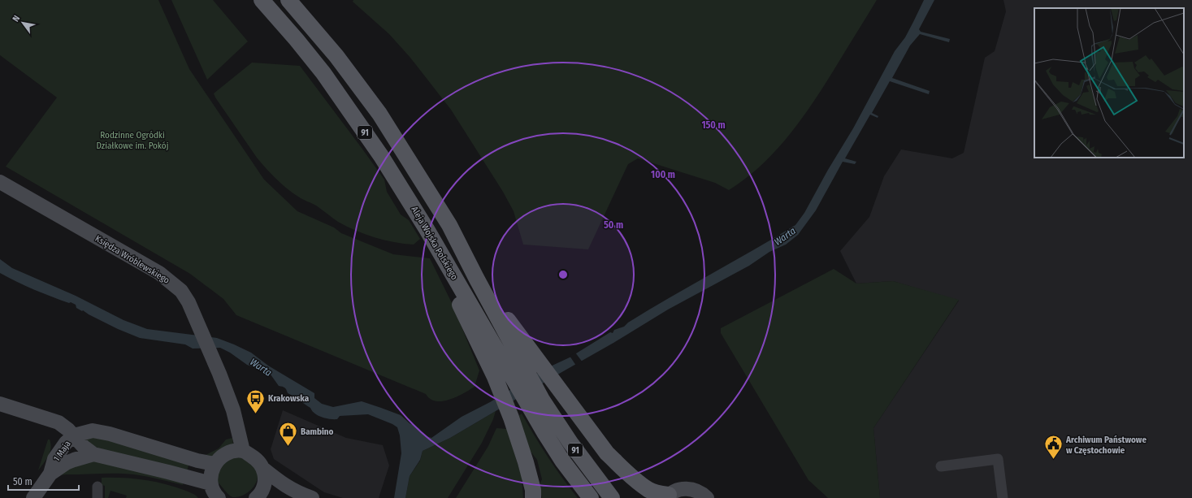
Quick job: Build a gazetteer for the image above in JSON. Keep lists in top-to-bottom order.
{
  "streets": {
    "main road": [
      "91",
      "Aleja Wojska Polskiego",
      "Księdza Wróblewskiego",
      "1 Maja"
    ]
  },
  "water": ["Warta"],
  "parks": ["Rodzinne Ogródki Działkowe im. Pokój"],
  "places": {
    "bus stop": ["Krakowska"],
    "shop": ["Bambino"],
    "public building": ["Archiwum Państwowe w Częstochowie"]
  },
  "scale_bar": "50 m",
  "north": "top left",
  "rings": ["150 m", "100 m", "50 m"]
}
